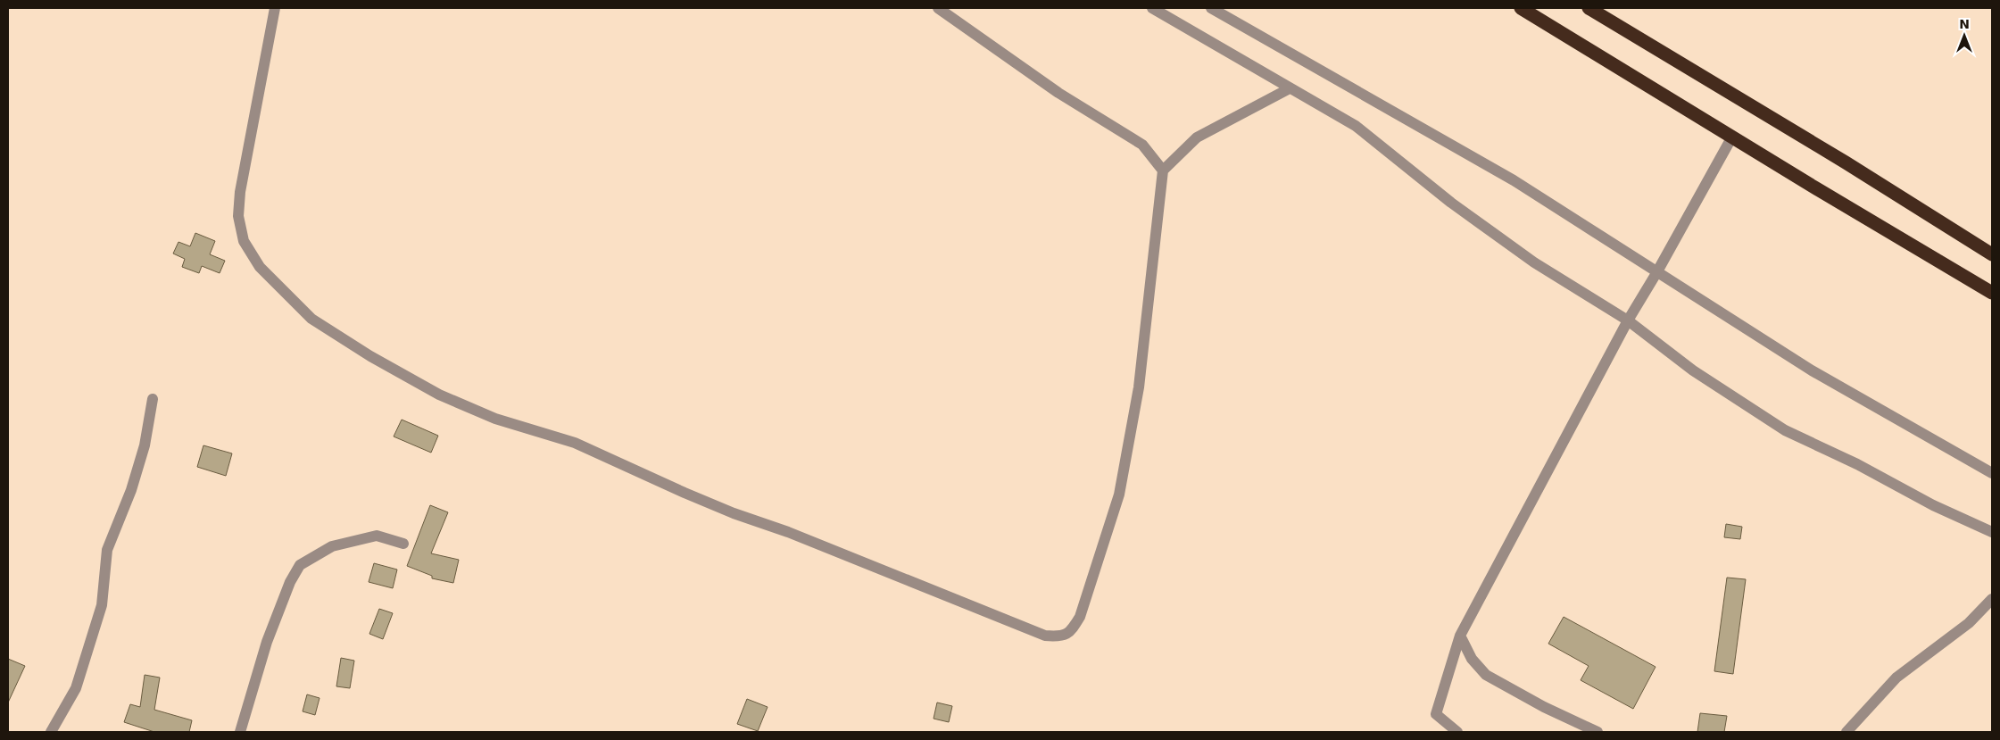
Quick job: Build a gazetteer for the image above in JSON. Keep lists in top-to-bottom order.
{
  "north": "top"
}
